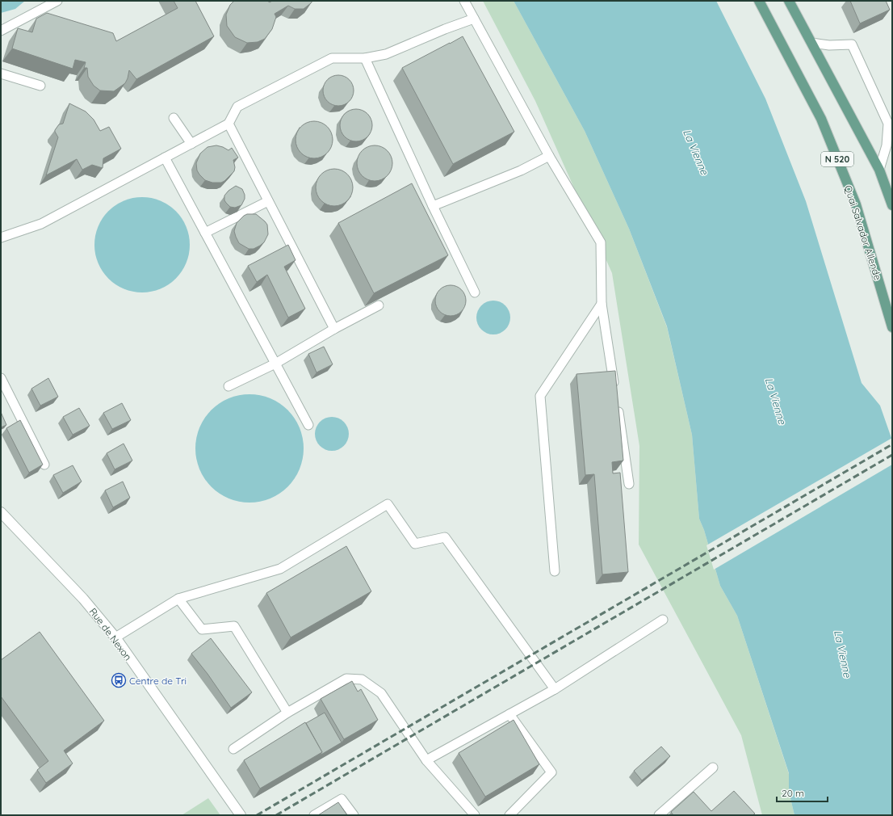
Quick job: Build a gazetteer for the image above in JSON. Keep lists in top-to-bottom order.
{
  "streets": {
    "main road": ["N 520", "Quai Salvador Allende"],
    "street": ["Rue de Nexon"]
  },
  "water": ["La Vienne"],
  "places": {
    "bus stop": ["Centre de Tri"]
  },
  "scale_bar": "20 m"
}
